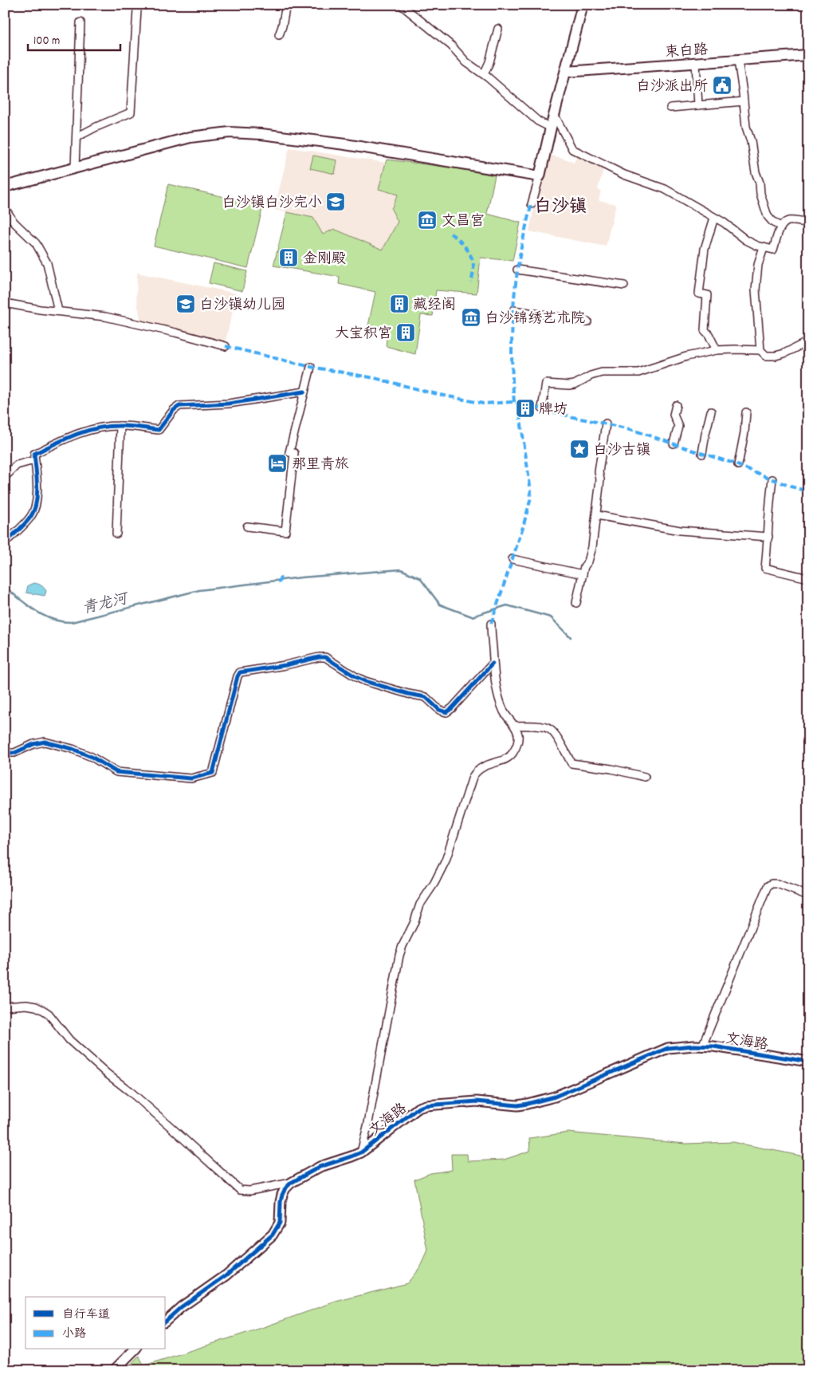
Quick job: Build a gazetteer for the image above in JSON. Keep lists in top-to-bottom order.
{
  "streets": {
    "main road": ["束白路"],
    "street": ["文海路"]
  },
  "districts": ["白沙镇"],
  "water": ["青龙河"],
  "places": {
    "public building": ["白沙派出所"],
    "school or university": ["白沙镇白沙完小", "白沙镇幼儿园"],
    "museum": ["文昌宫", "白沙锦绣艺术院"],
    "building": [
      "金刚殿",
      "藏经阁",
      "大宝积宫",
      "牌坊"
    ],
    "place": ["白沙古镇"],
    "hotel": ["那里青旅"]
  },
  "legend": ["自行车道", "小路"],
  "scale_bar": "100 m"
}
